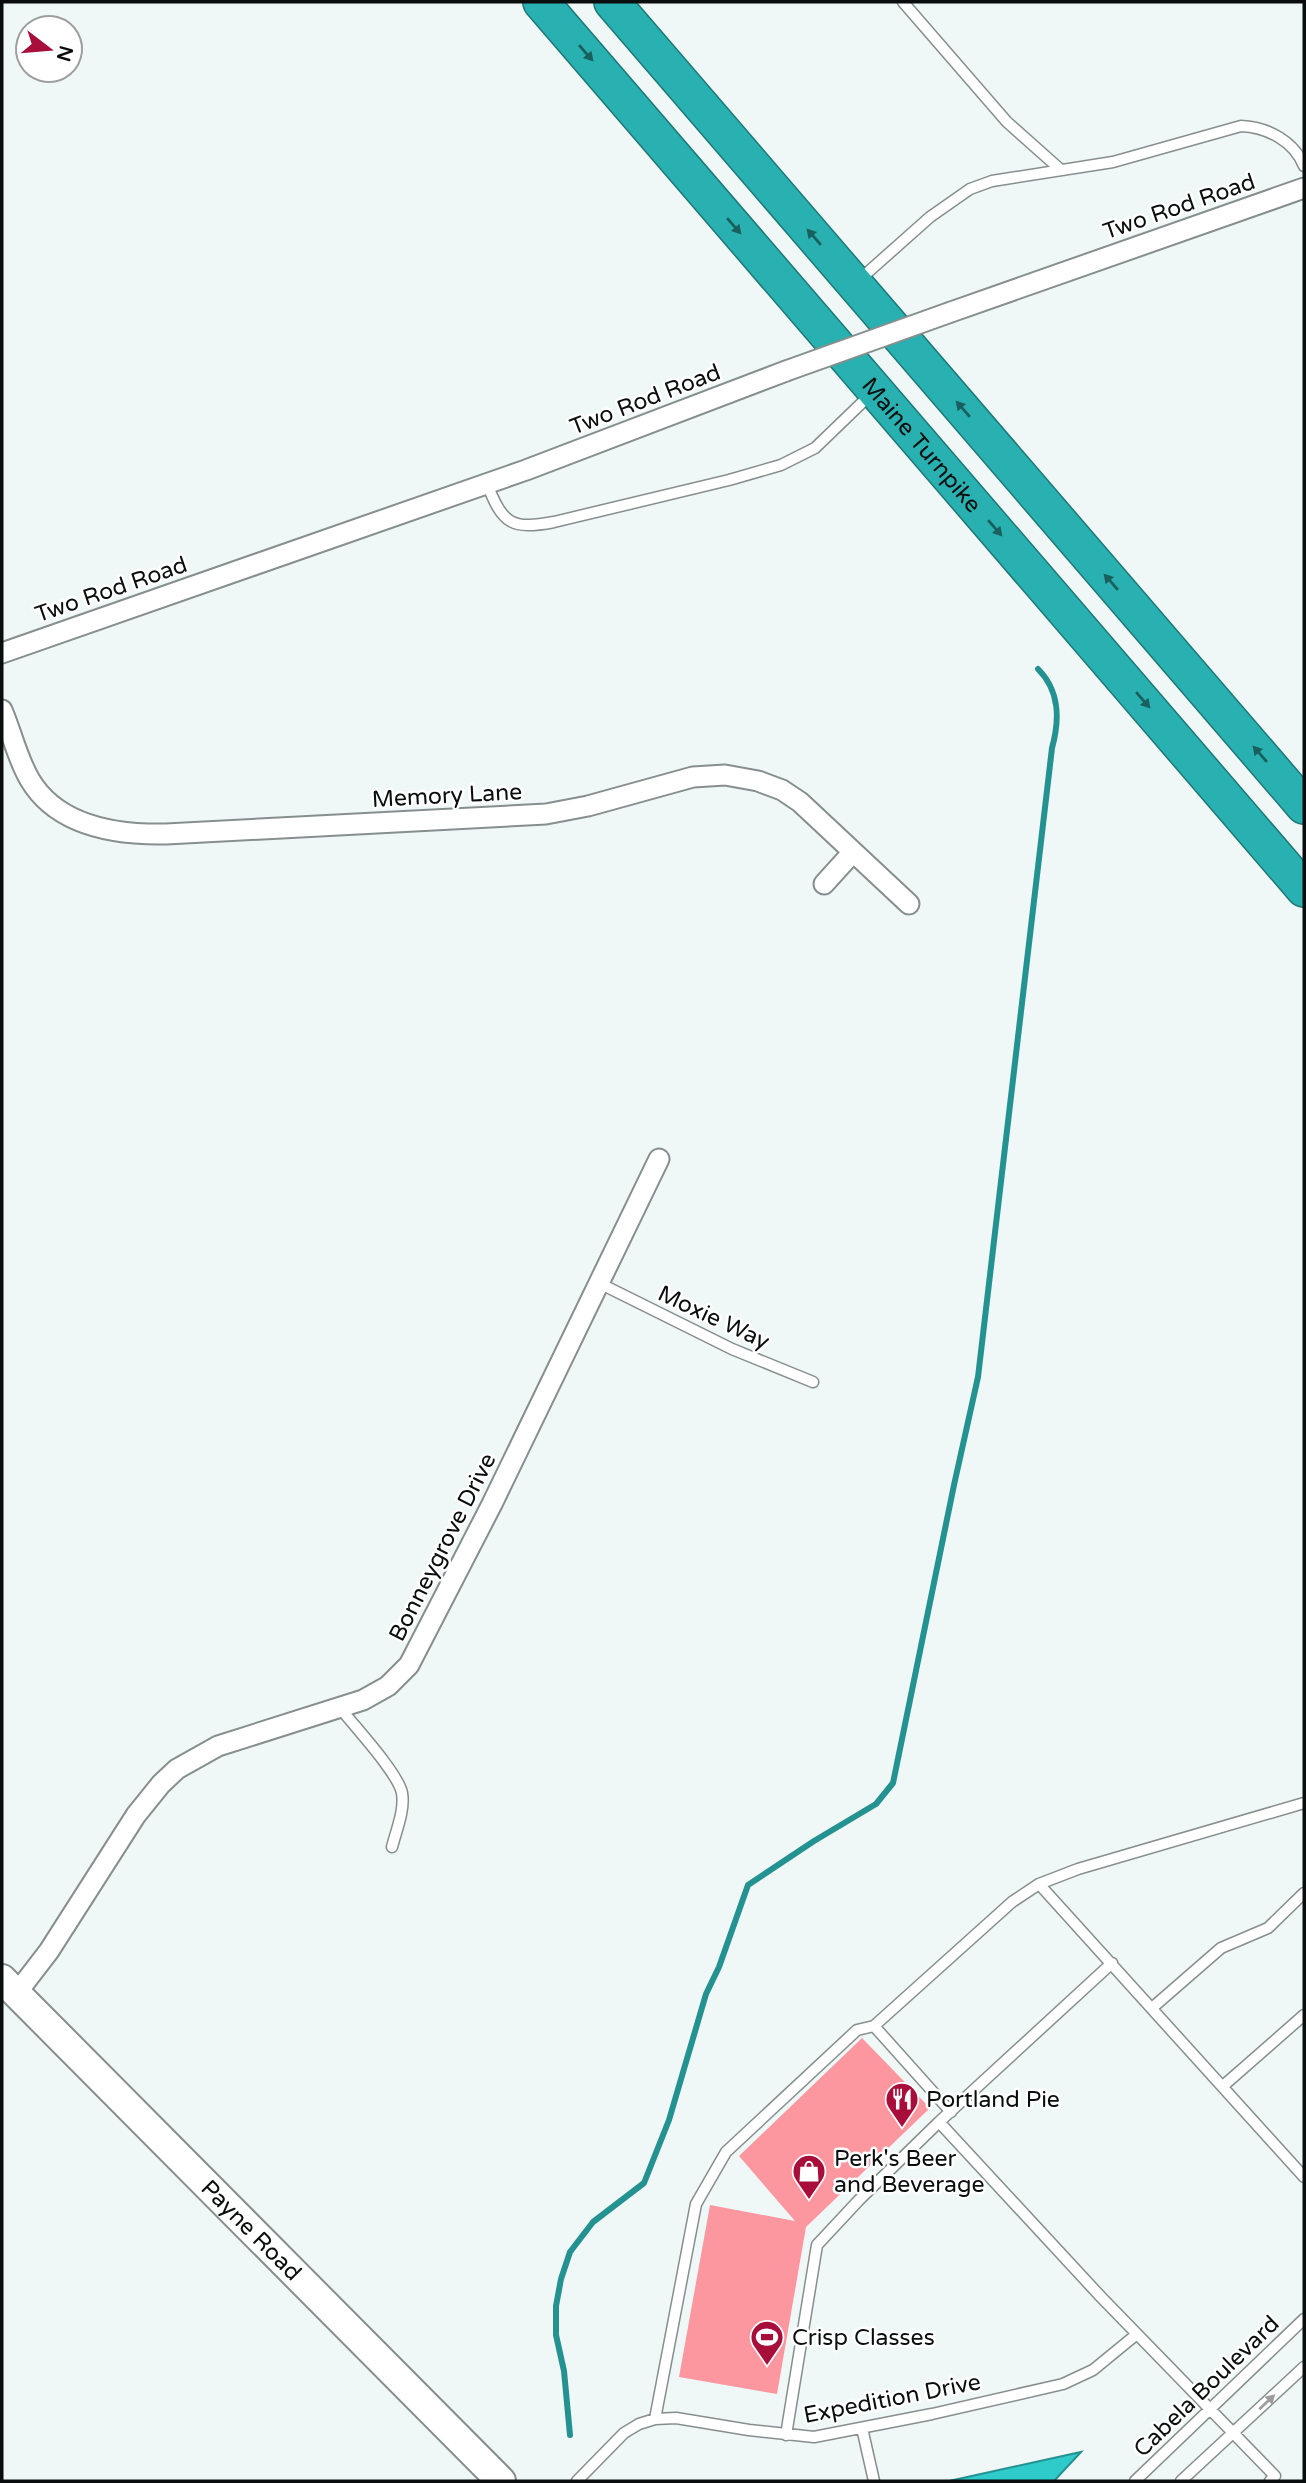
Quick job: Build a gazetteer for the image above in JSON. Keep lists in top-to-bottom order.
{
  "streets": {
    "highway": ["Maine Turnpike"],
    "main road": ["Payne Road"],
    "street": ["Two Rod Road", "Memory Lane", "Bonneygrove Drive"],
    "lane": ["Moxie Way", "Cabela Boulevard", "Expedition Drive"]
  },
  "crossings": [
    ["Moxie Way", "Bonneygrove Drive"],
    ["Bonneygrove Drive", "Payne Road"]
  ],
  "places": {
    "restaurant": ["Portland Pie"],
    "shop": ["Perk's Beer and Beverage"],
    "sports": ["Crisp Classes"]
  },
  "north": "right"
}
